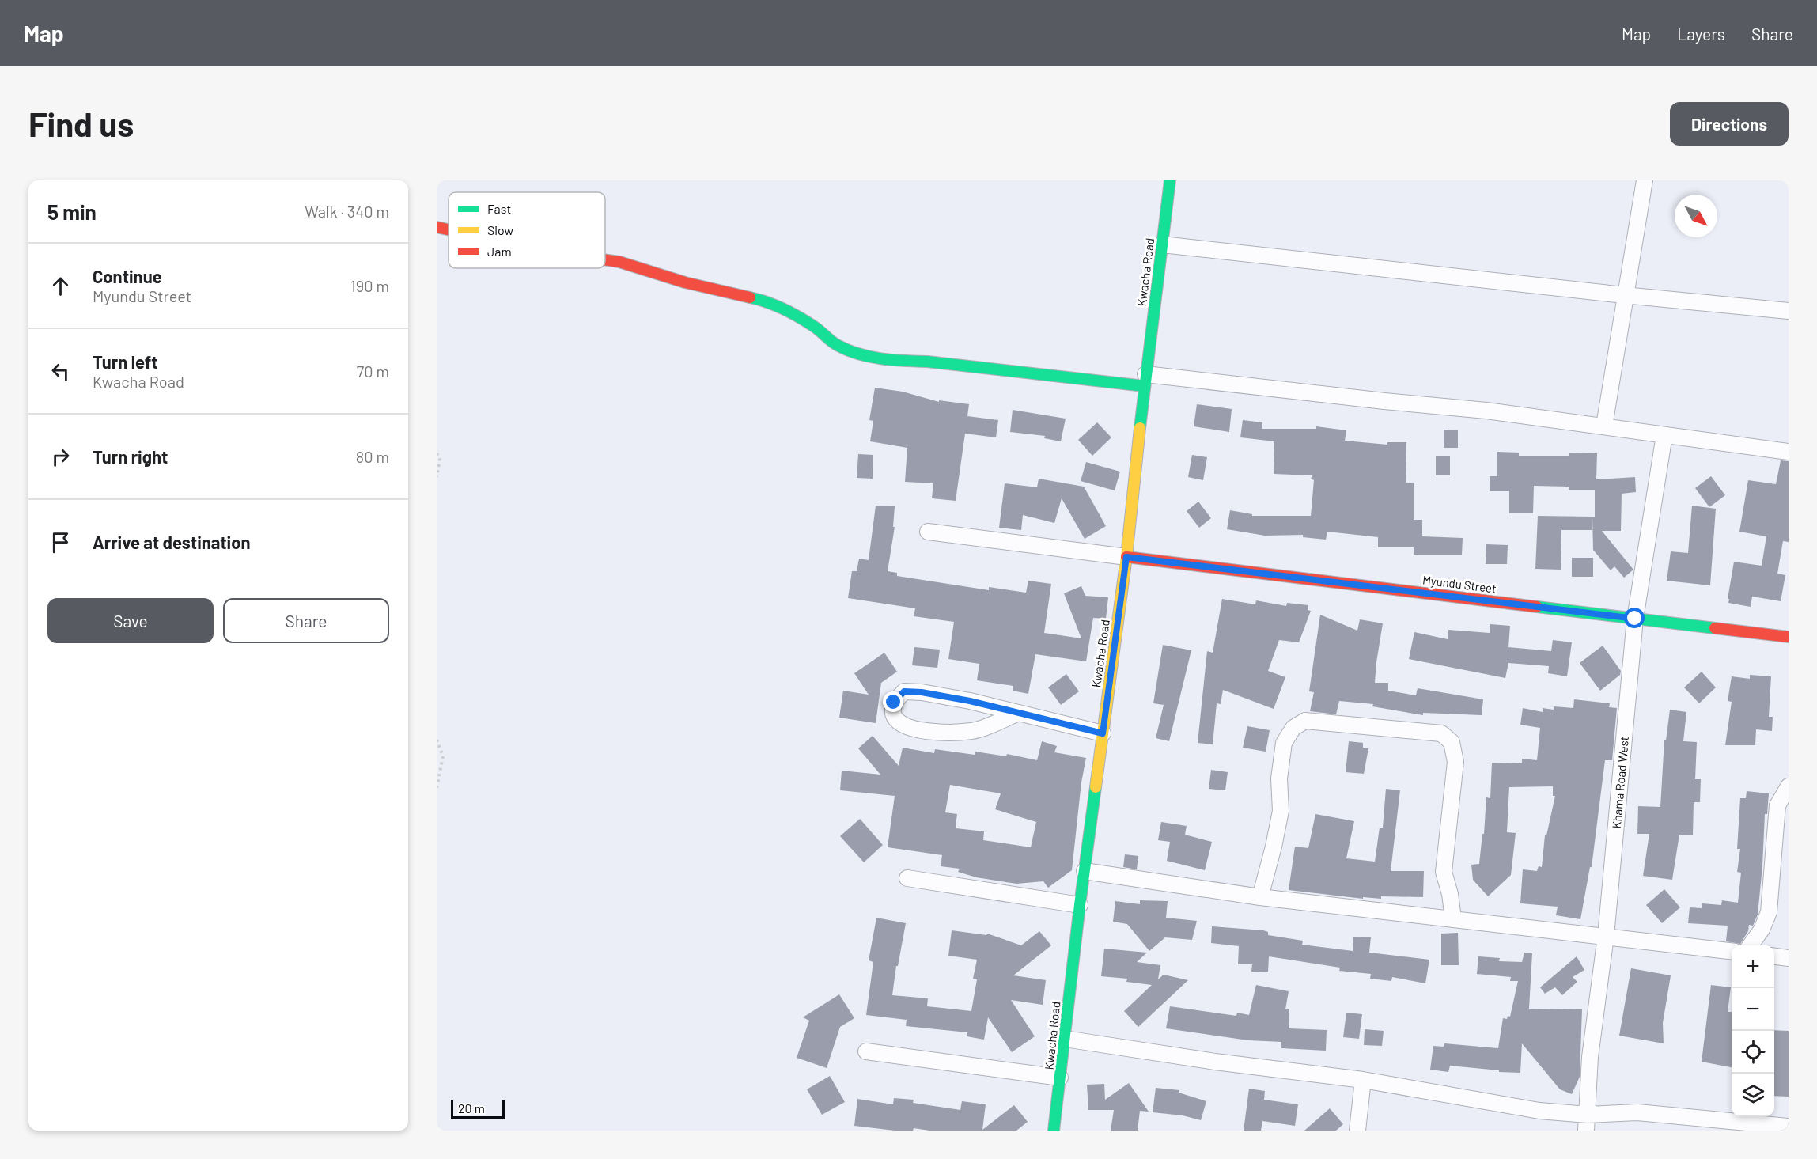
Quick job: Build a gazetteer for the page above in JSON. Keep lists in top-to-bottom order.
{
  "streets": {
    "street": ["Kwacha Road", "Myundu Street", "Khama Road West"]
  },
  "crossings": [
    ["Kwacha Road", "Myundu Street"],
    ["Myundu Street", "Khama Road West"]
  ],
  "legend": ["Fast", "Slow", "Jam"],
  "scale_bar": "20 m",
  "north": "bottom right",
  "page": {
    "header": "Map",
    "nav": ["Map", "Layers", "Share"],
    "buttons": [
      "Directions",
      ["Save", "Share"]
    ],
    "title": "Find us",
    "heading": ["5 min", "Walk · 340 m"],
    "list": [
      ["Continue", "Myundu Street", "190 m"],
      ["Turn left", "Kwacha Road", "70 m"],
      ["Turn right", "80 m"],
      "Arrive at destination"
    ],
    "map_buttons": ["+", "−"],
    "scale": "20 m"
  }
}
